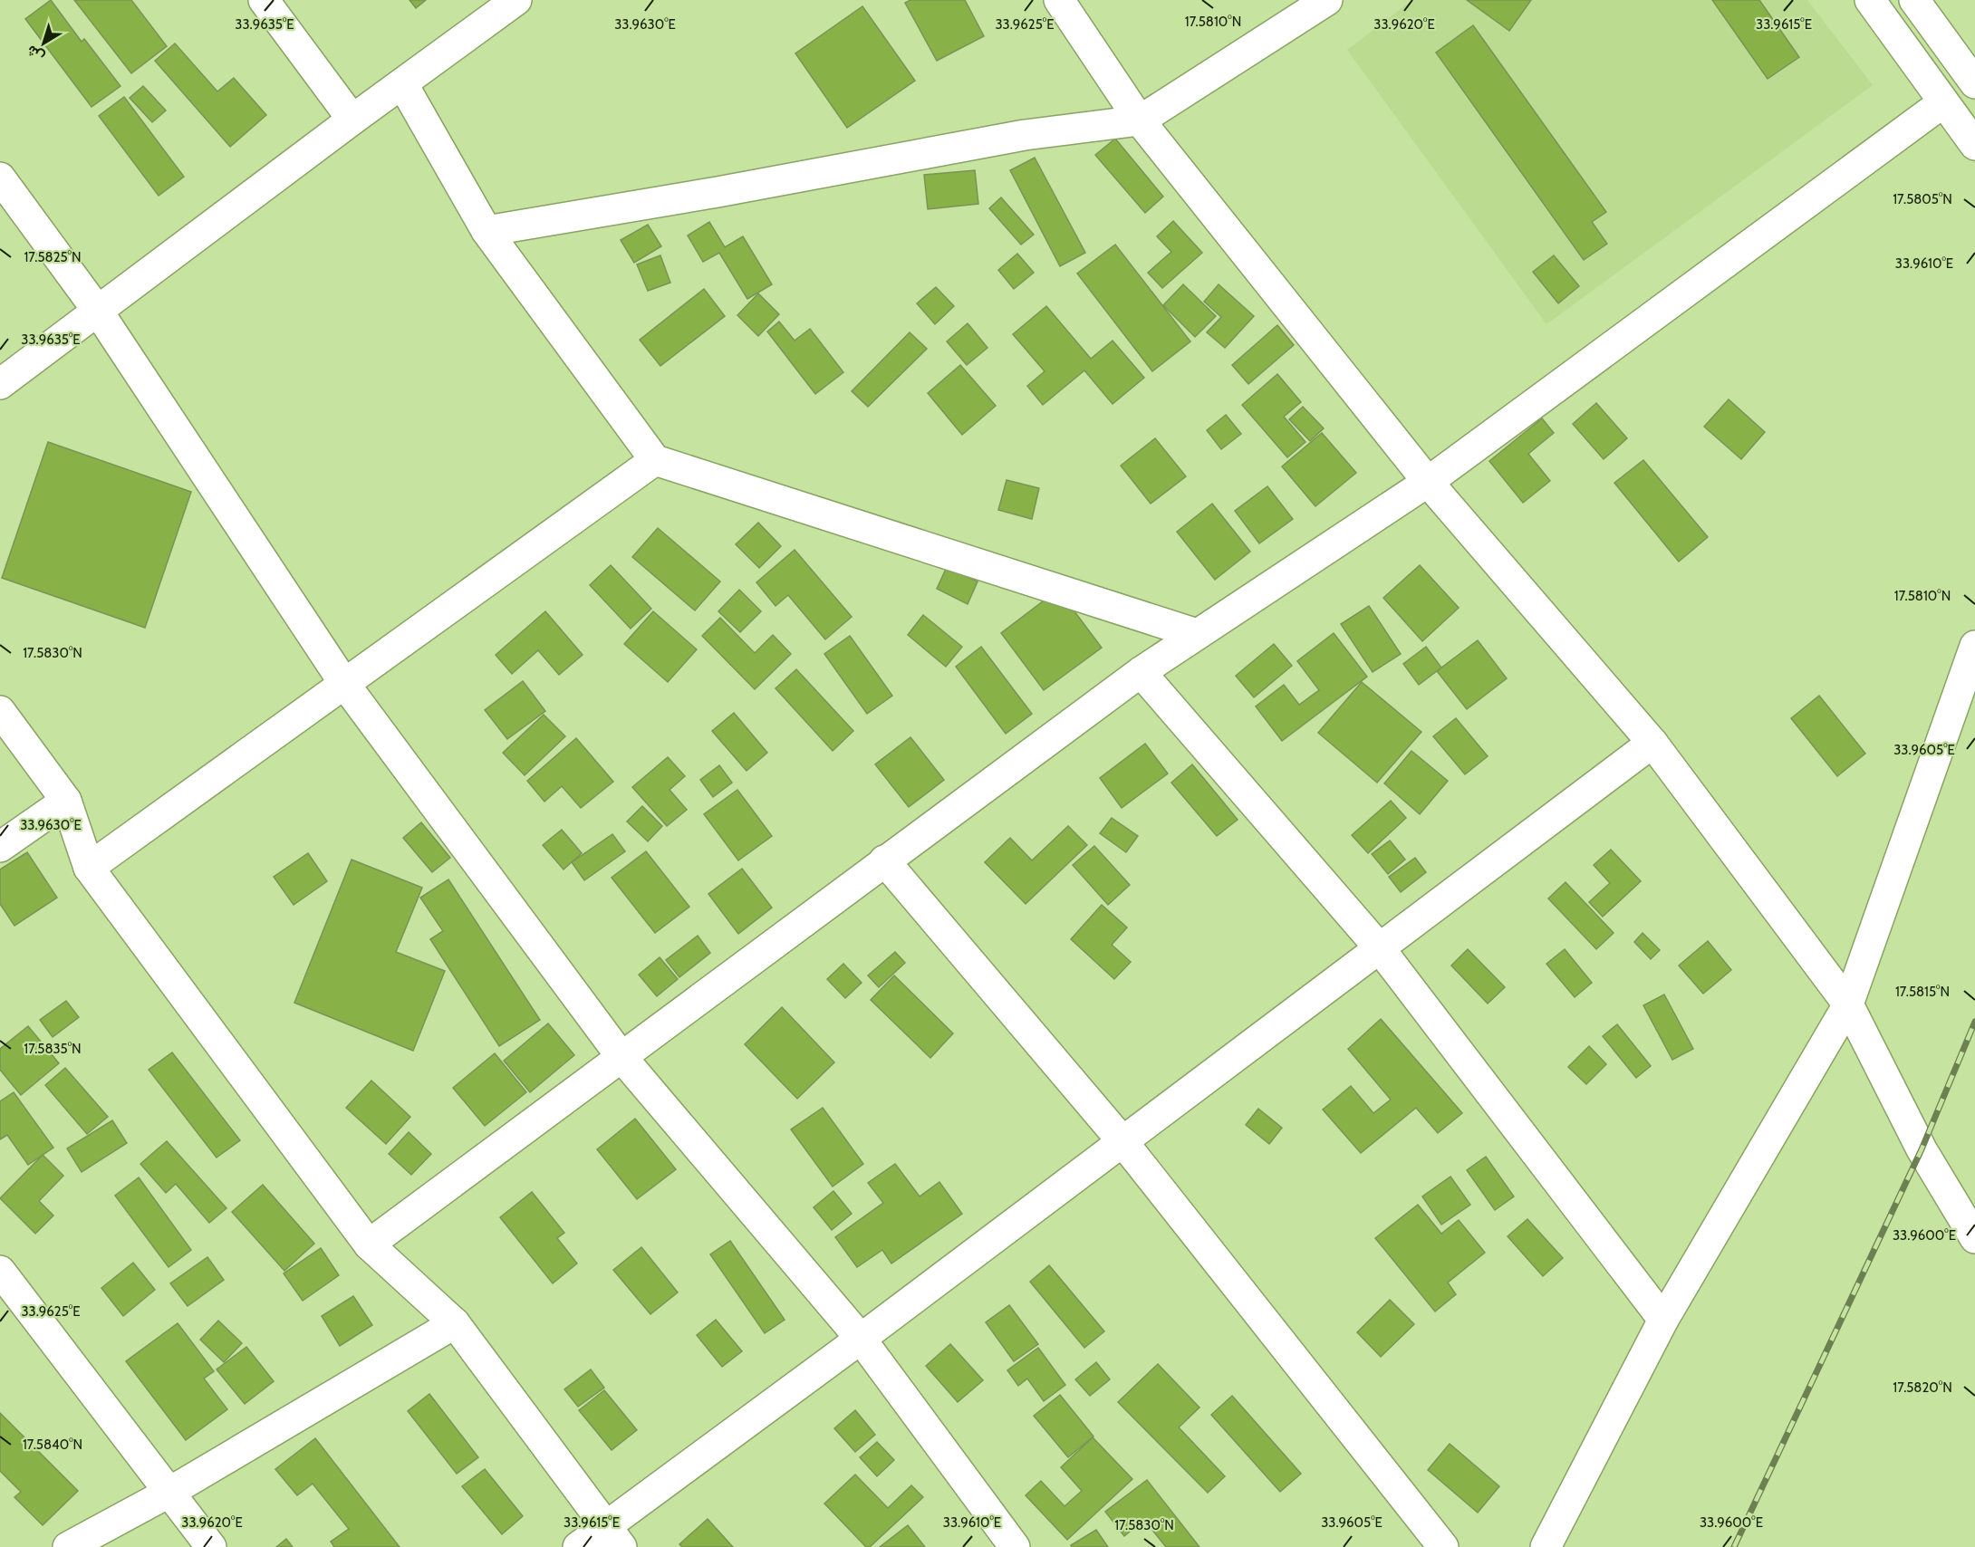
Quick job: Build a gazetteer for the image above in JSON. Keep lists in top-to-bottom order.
{
  "north": "bottom left",
  "coordinates": [
    "17.5810°N",
    "33.9635°E",
    "33.9630°E",
    "33.9625°E",
    "33.9620°E",
    "33.9615°E",
    "17.5805°N",
    "17.5825°N",
    "33.9610°E",
    "17.5830°N",
    "33.9605°E",
    "17.5815°N",
    "17.5835°N",
    "33.9600°E",
    "17.5820°N",
    "17.5840°N"
  ]
}
